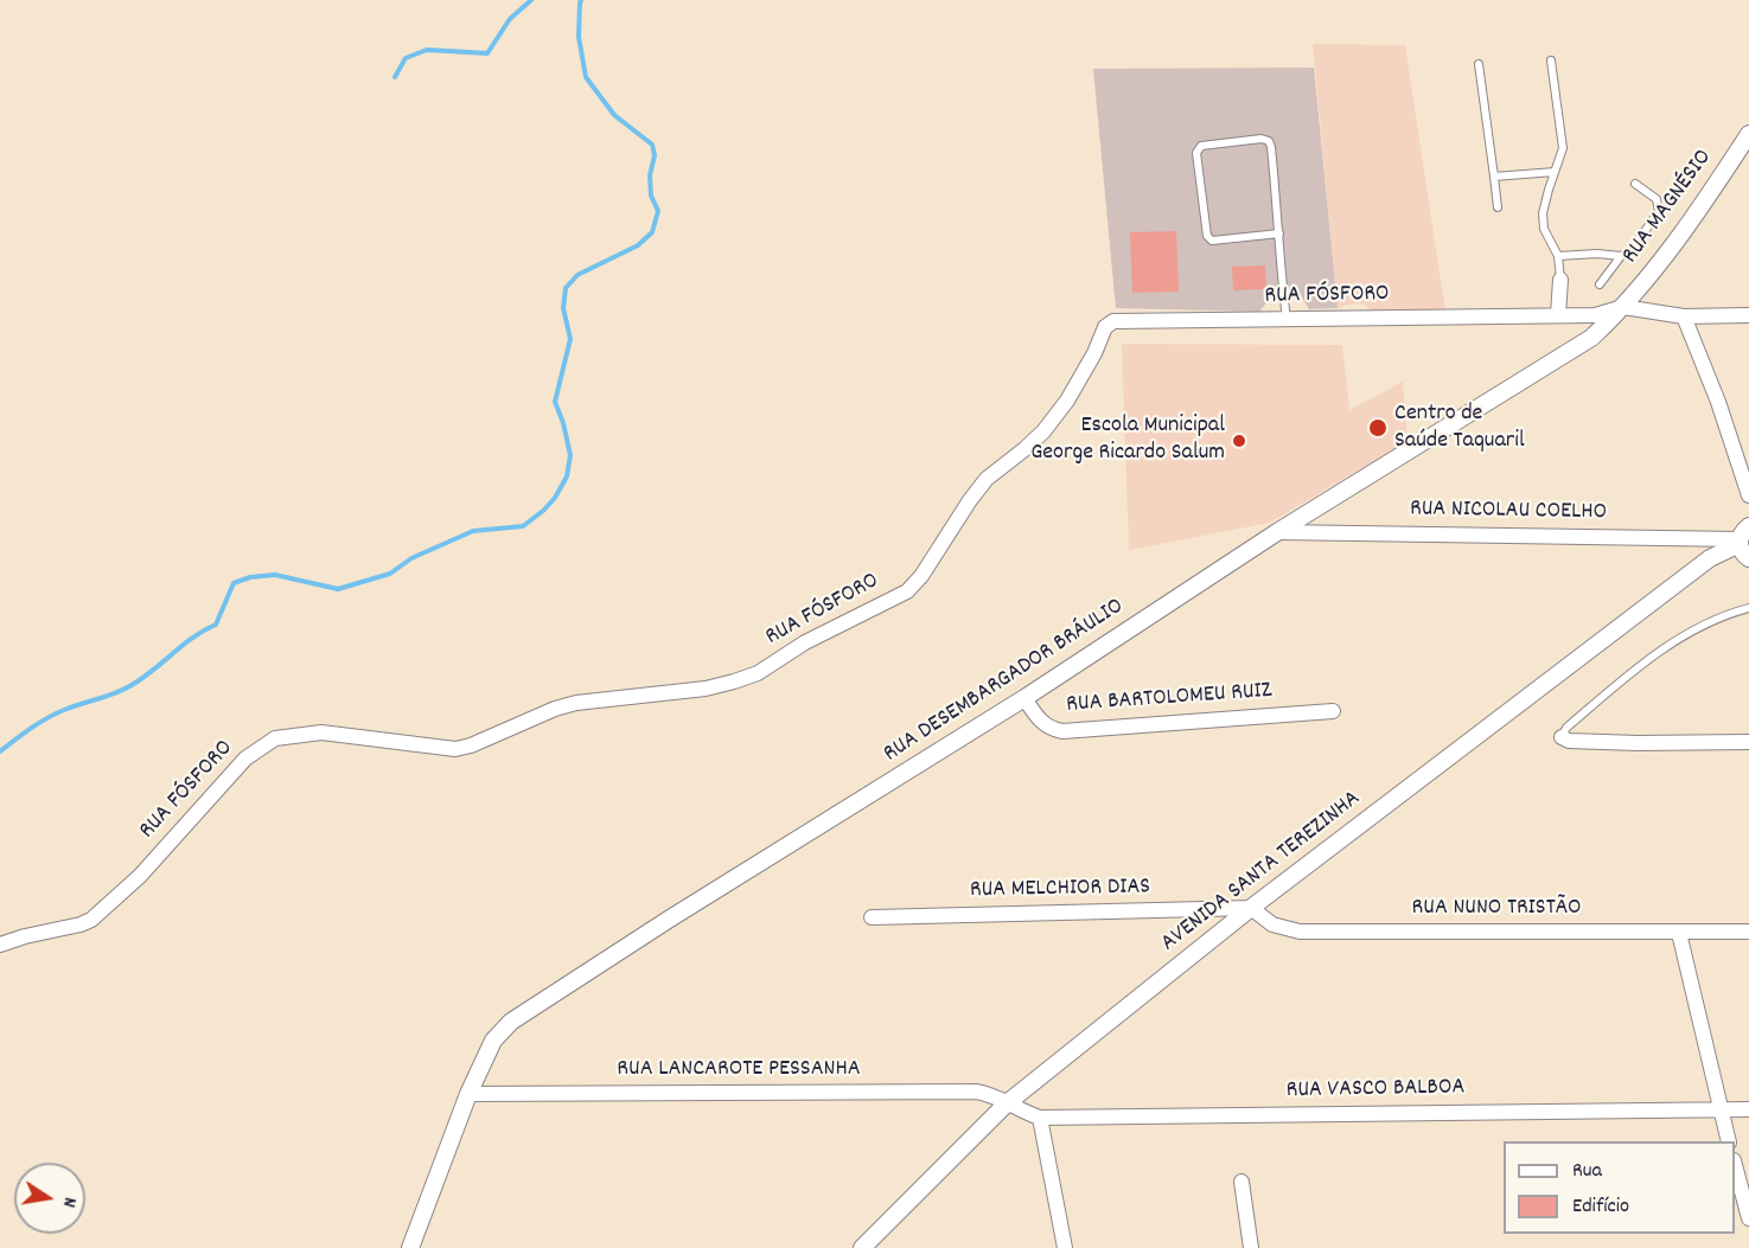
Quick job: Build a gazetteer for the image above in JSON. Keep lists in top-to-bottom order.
{
  "streets": {
    "street": [
      "RUA MAGNÉSIO",
      "RUA FÓSFORO",
      "RUA NICOLAU COELHO",
      "RUA DESEMBARGADOR BRÁULIO",
      "RUA BARTOLOMEU RUIZ",
      "AVENIDA SANTA TEREZINHA",
      "RUA MELCHIOR DIAS",
      "RUA NUNO TRISTÃO",
      "RUA LANCAROTE PESSANHA",
      "RUA VASCO BALBOA"
    ]
  },
  "crossings": [
    ["RUA MAGNÉSIO", "RUA FÓSFORO"],
    ["RUA MAGNÉSIO", "RUA DESEMBARGADOR BRÁULIO"],
    ["RUA FÓSFORO", "RUA DESEMBARGADOR BRÁULIO"],
    ["RUA NICOLAU COELHO", "RUA DESEMBARGADOR BRÁULIO"],
    ["RUA NICOLAU COELHO", "AVENIDA SANTA TEREZINHA"],
    ["RUA DESEMBARGADOR BRÁULIO", "RUA BARTOLOMEU RUIZ"],
    ["RUA DESEMBARGADOR BRÁULIO", "RUA LANCAROTE PESSANHA"],
    ["AVENIDA SANTA TEREZINHA", "RUA MELCHIOR DIAS"],
    ["AVENIDA SANTA TEREZINHA", "RUA NUNO TRISTÃO"],
    ["AVENIDA SANTA TEREZINHA", "RUA LANCAROTE PESSANHA"],
    ["AVENIDA SANTA TEREZINHA", "RUA VASCO BALBOA"],
    ["RUA MELCHIOR DIAS", "RUA NUNO TRISTÃO"],
    ["RUA LANCAROTE PESSANHA", "RUA VASCO BALBOA"]
  ],
  "places": ["Centro de Saúde Taquaril", "Escola Municipal George Ricardo Salum"],
  "legend": ["Rua", "Edifício"],
  "north": "right"
}
